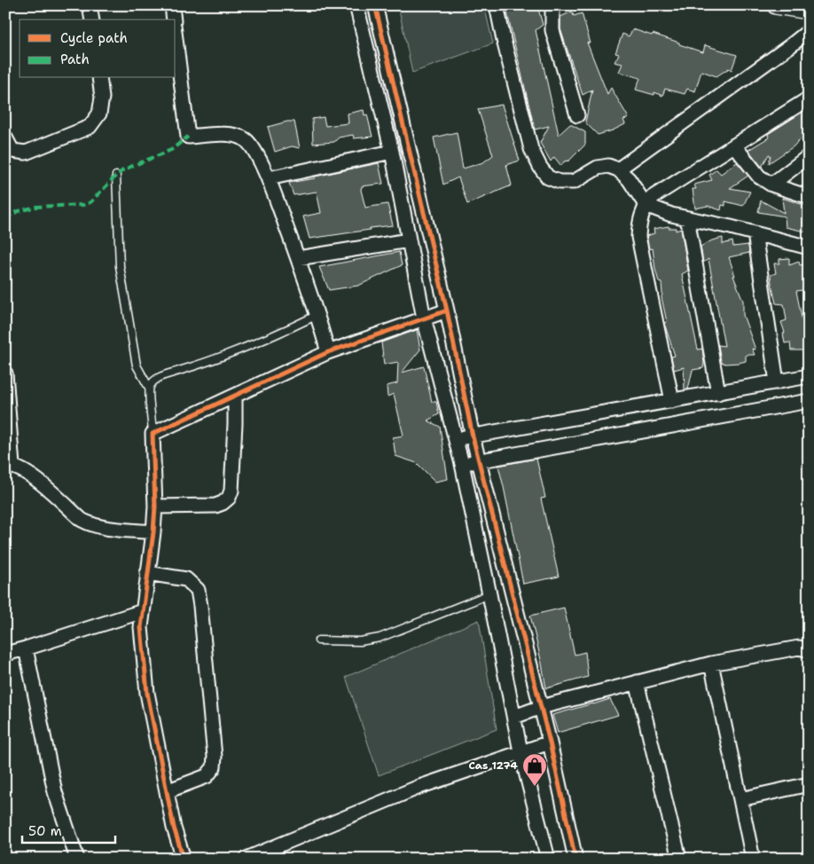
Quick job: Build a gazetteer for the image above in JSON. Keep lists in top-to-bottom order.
{
  "places": {
    "shop": ["Cas 1274"]
  },
  "legend": ["Cycle path", "Path"],
  "scale_bar": "50 m"
}
